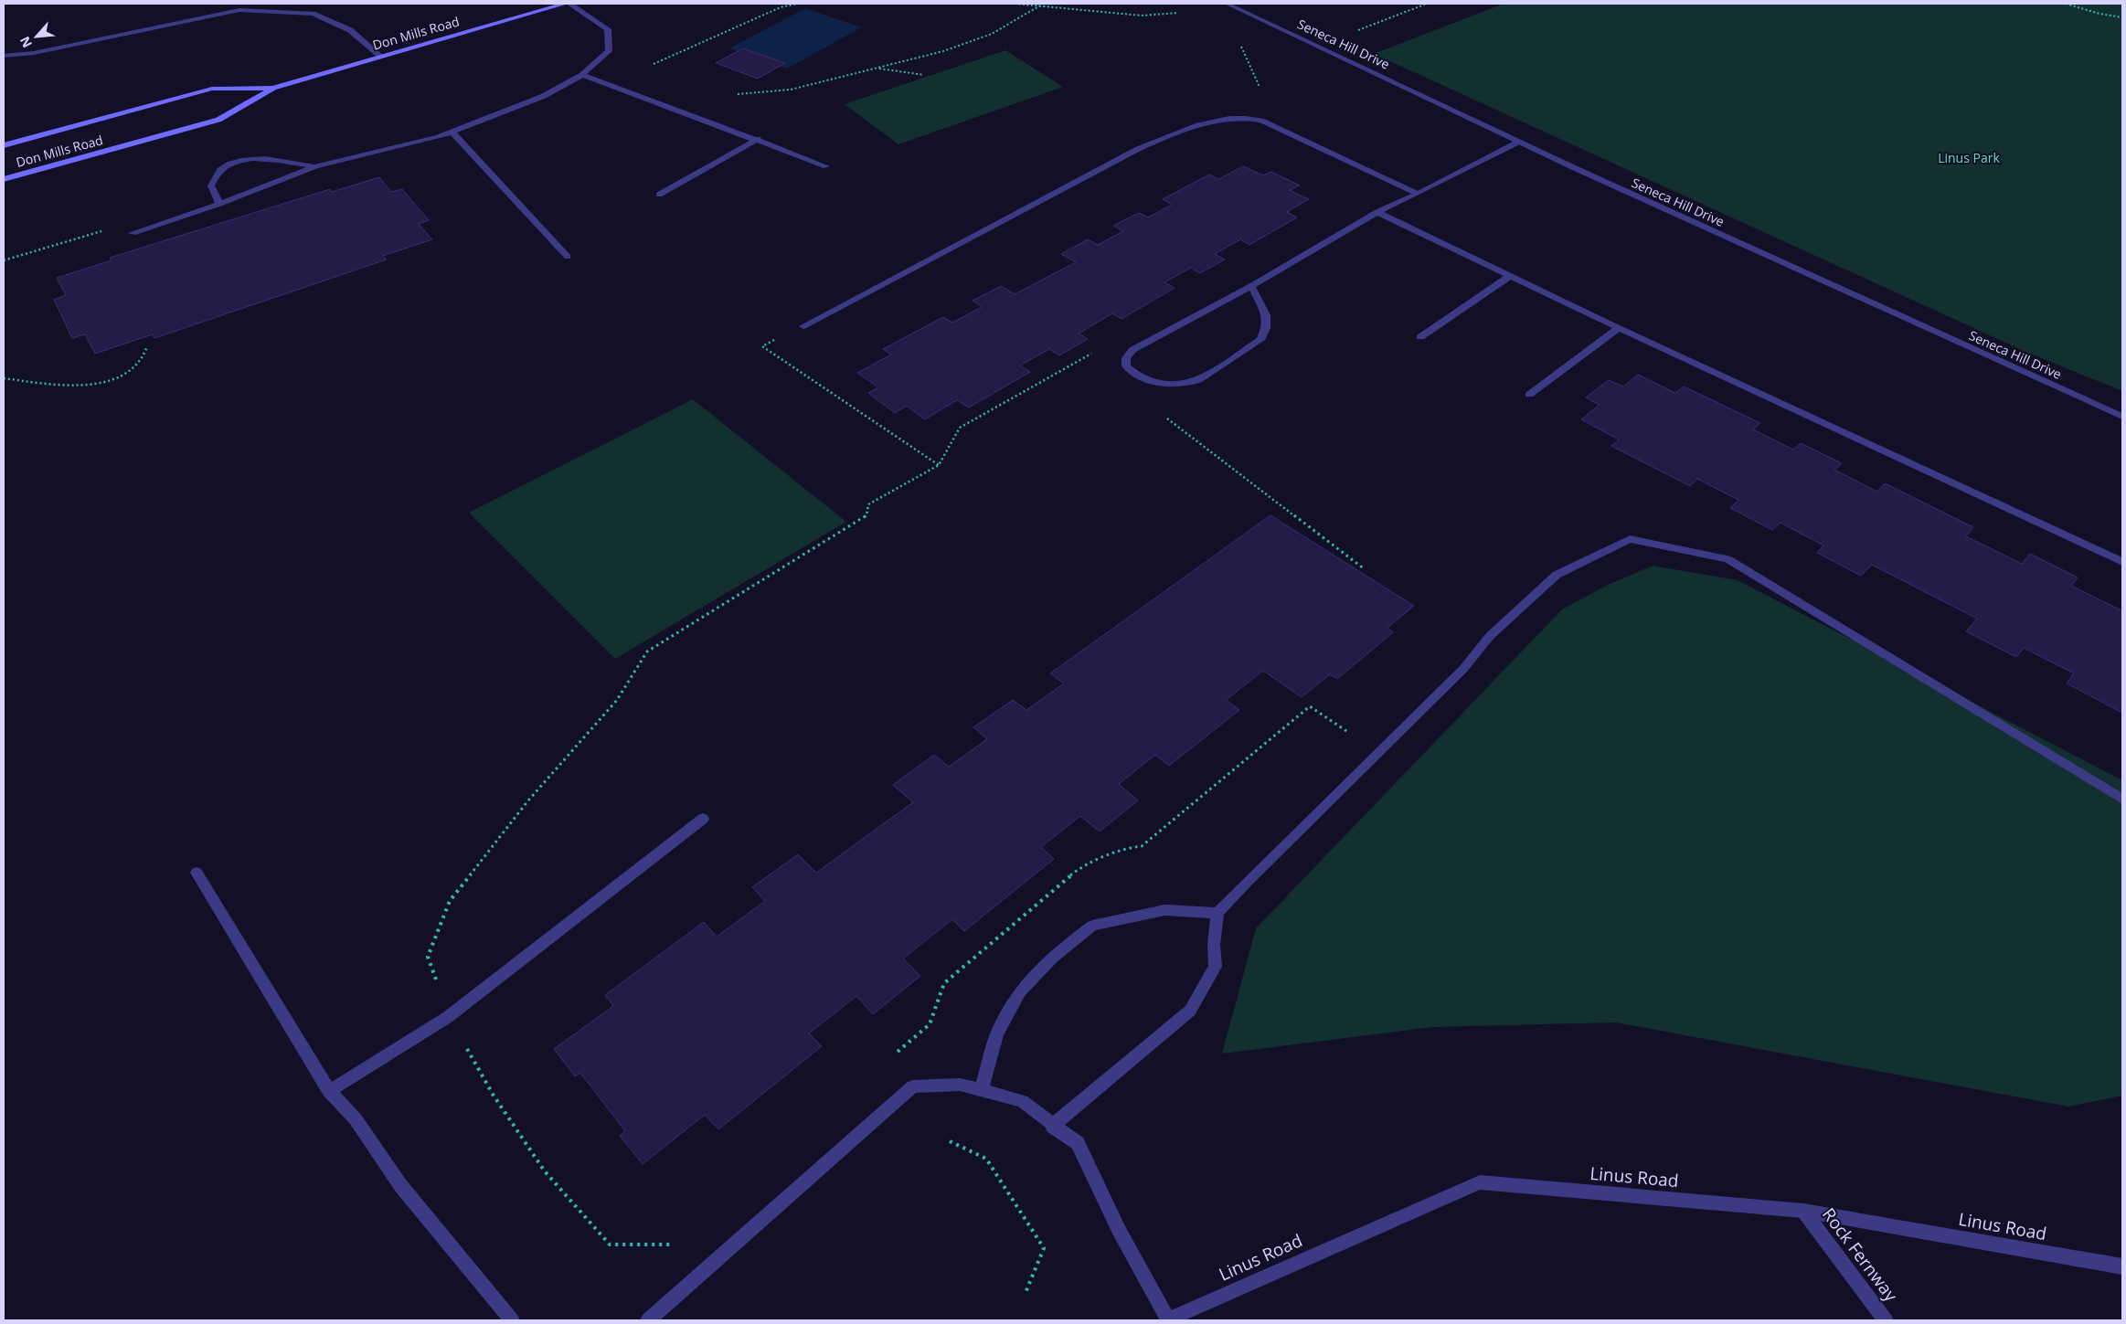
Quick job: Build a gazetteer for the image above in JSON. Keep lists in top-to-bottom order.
{
  "streets": {
    "main road": ["Don Mills Road"],
    "street": ["Seneca Hill Drive", "Linus Road", "Rock Fernway"]
  },
  "crossings": [
    ["Linus Road", "Rock Fernway"]
  ],
  "parks": ["Linus Park"],
  "north": "bottom left"
}
